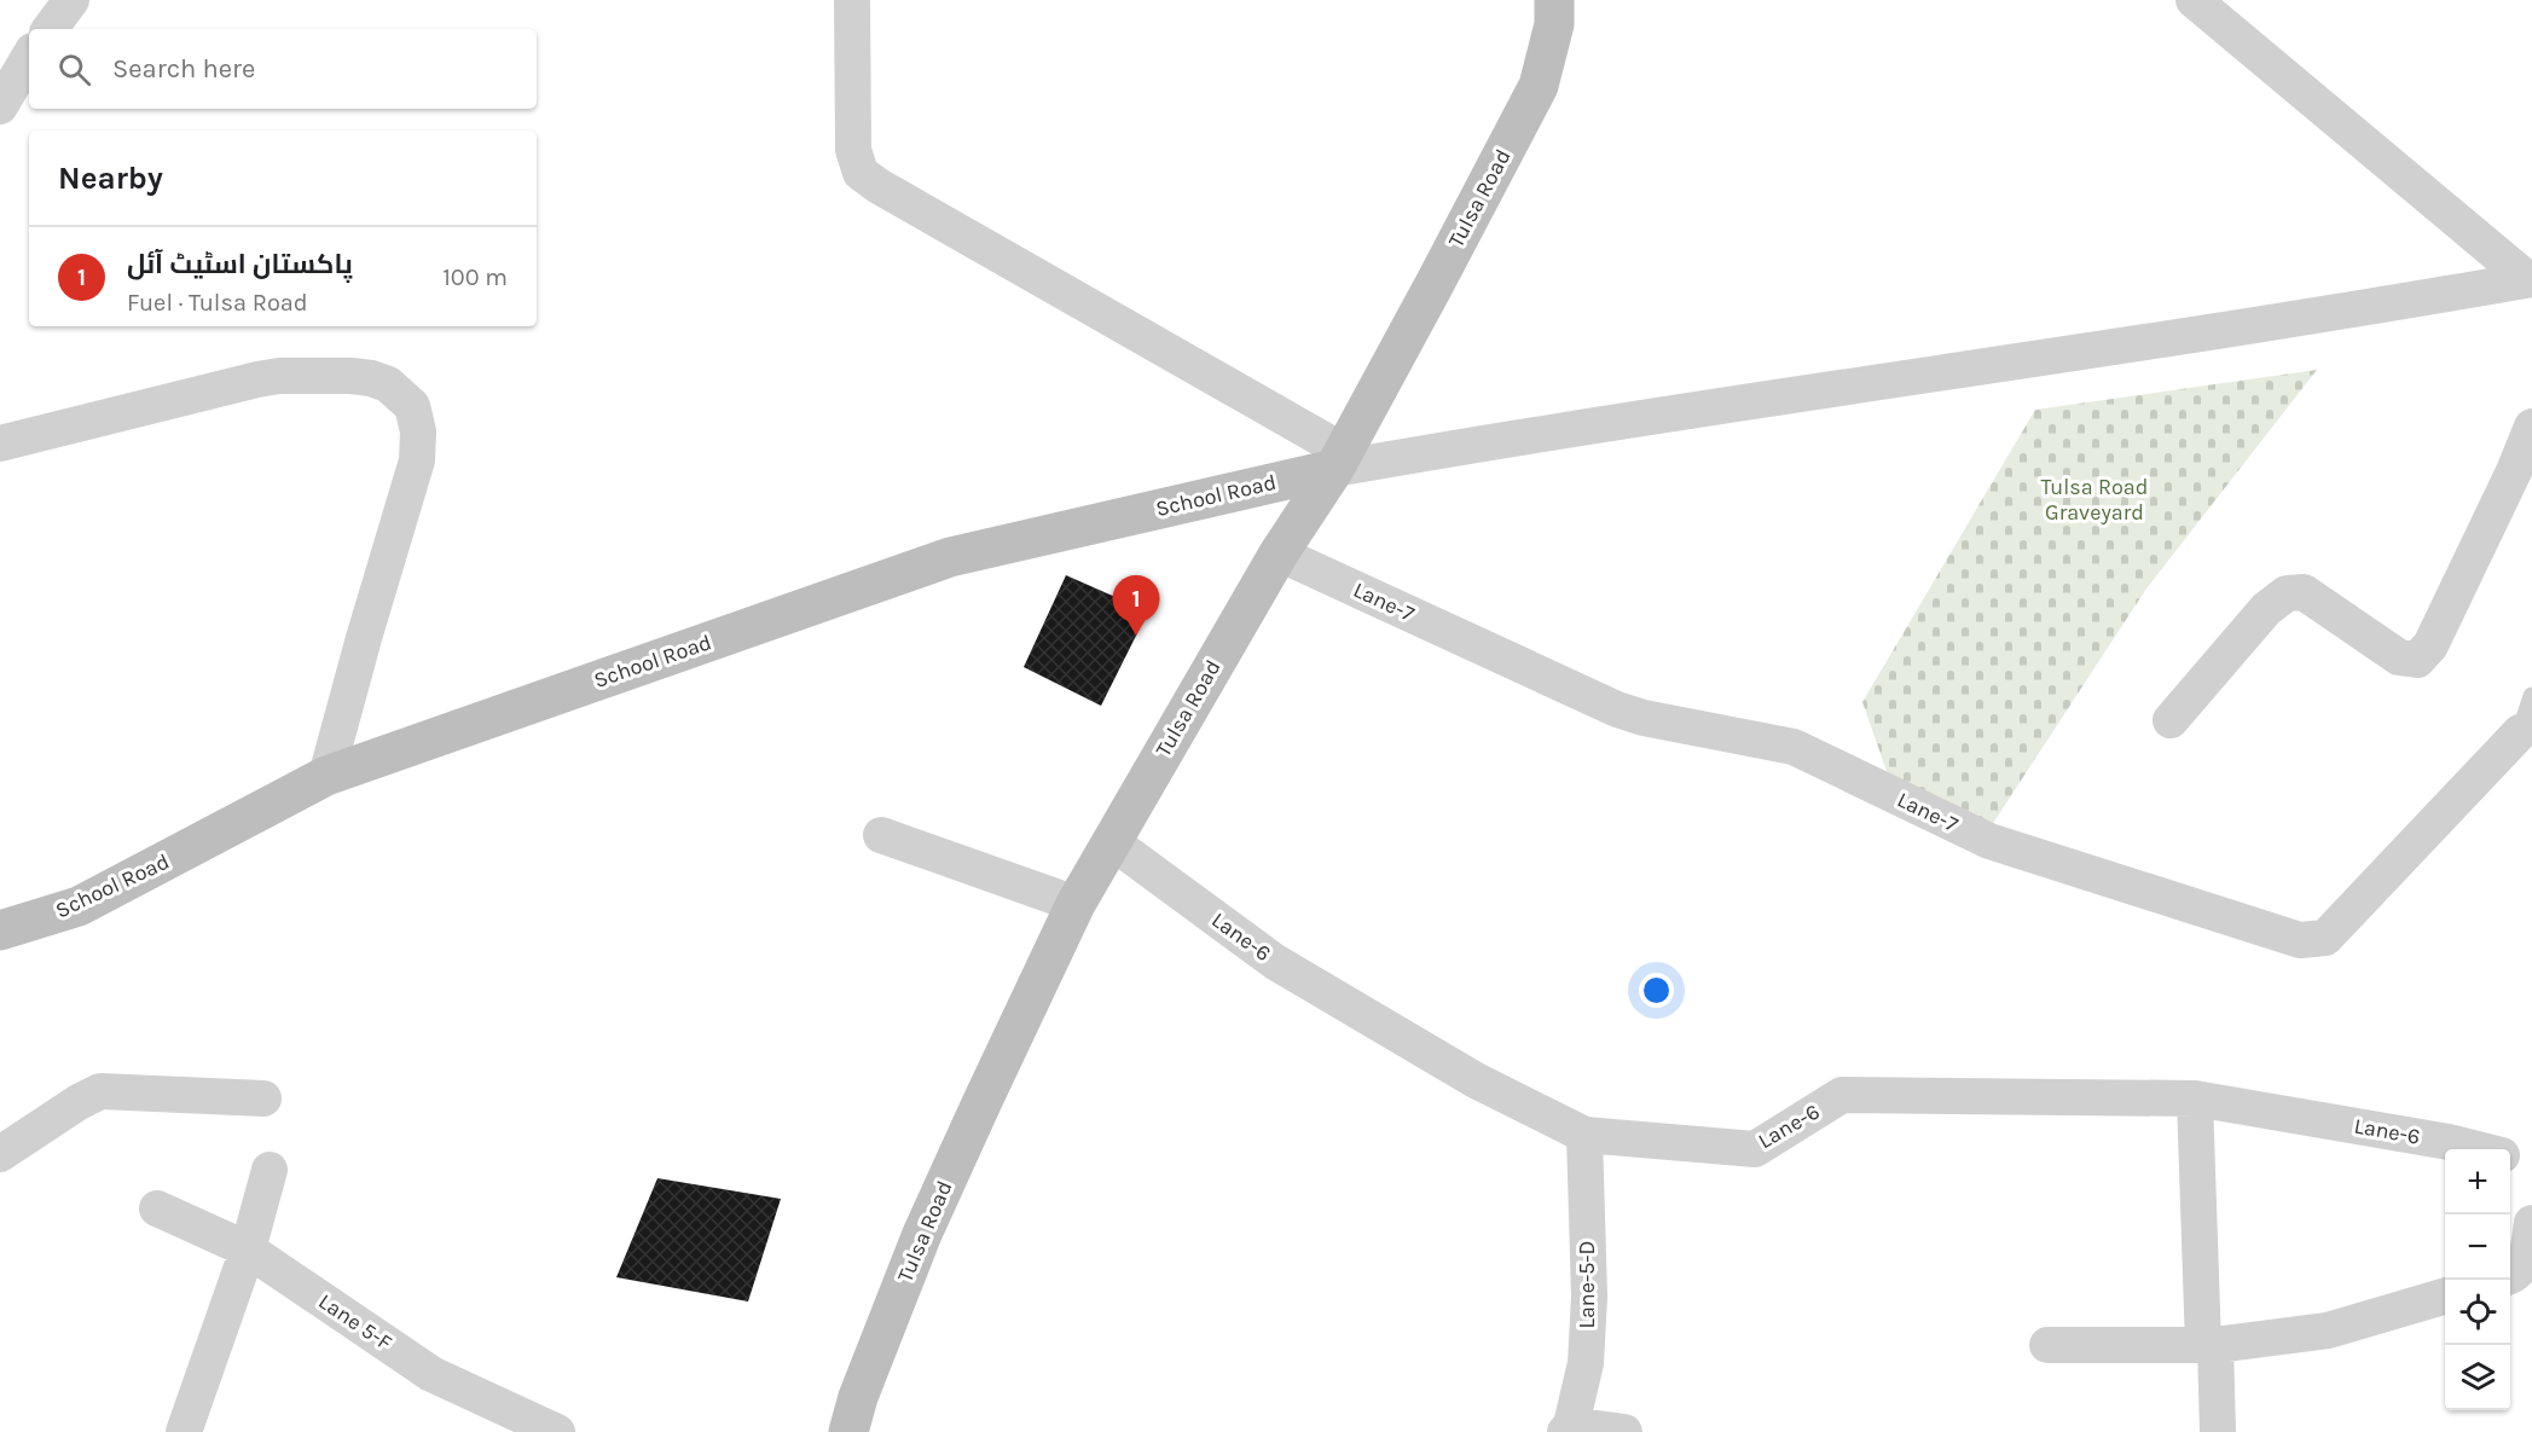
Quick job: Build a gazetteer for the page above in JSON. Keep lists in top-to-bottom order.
{
  "streets": {
    "main road": ["Tulsa Road", "School Road"],
    "street": [
      "Lane-7",
      "Lane-6",
      "Lane-5-D",
      "Lane 5-F"
    ]
  },
  "crossings": [
    ["Tulsa Road", "School Road"],
    ["Tulsa Road", "Lane-7"],
    ["Tulsa Road", "Lane-6"],
    ["Lane-6", "Lane-5-D"]
  ],
  "parks": ["Tulsa Road Graveyard"],
  "page": {
    "search": "Search here",
    "heading": "Nearby",
    "list": [
      {
        "mark": "1",
        "name": "پاکستان اسٹیٹ آئل",
        "note": "Fuel · Tulsa Road",
        "value": "100 m"
      }
    ],
    "pins": "1",
    "map_buttons": ["+", "−"]
  }
}
